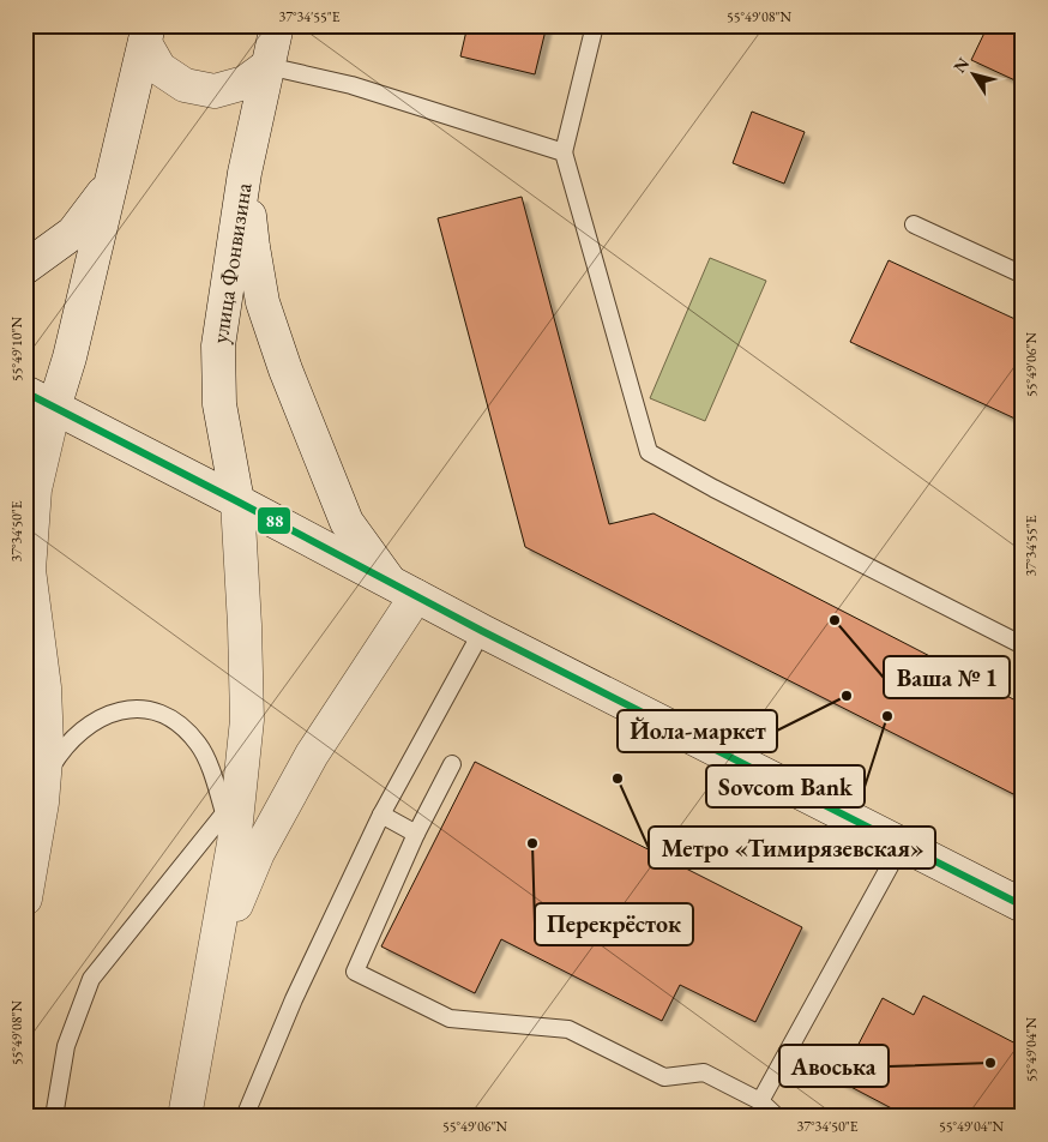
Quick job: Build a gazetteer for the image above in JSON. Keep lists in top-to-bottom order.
{
  "streets": {
    "street": ["улица Фонвизина"]
  },
  "places": [
    "Ваша № 1",
    "Йола-маркет",
    "Sovcom Bank",
    "Метро «Тимирязевская»",
    "Перекрёсток",
    "Авоська"
  ],
  "lines": ["transit line 88"],
  "north": "top left",
  "coordinates": [
    "37°34'55\"E",
    "55°49'08\"N",
    "55°49'10\"N",
    "55°49'06\"N",
    "37°34'50\"E",
    "55°49'04\"N"
  ]
}
